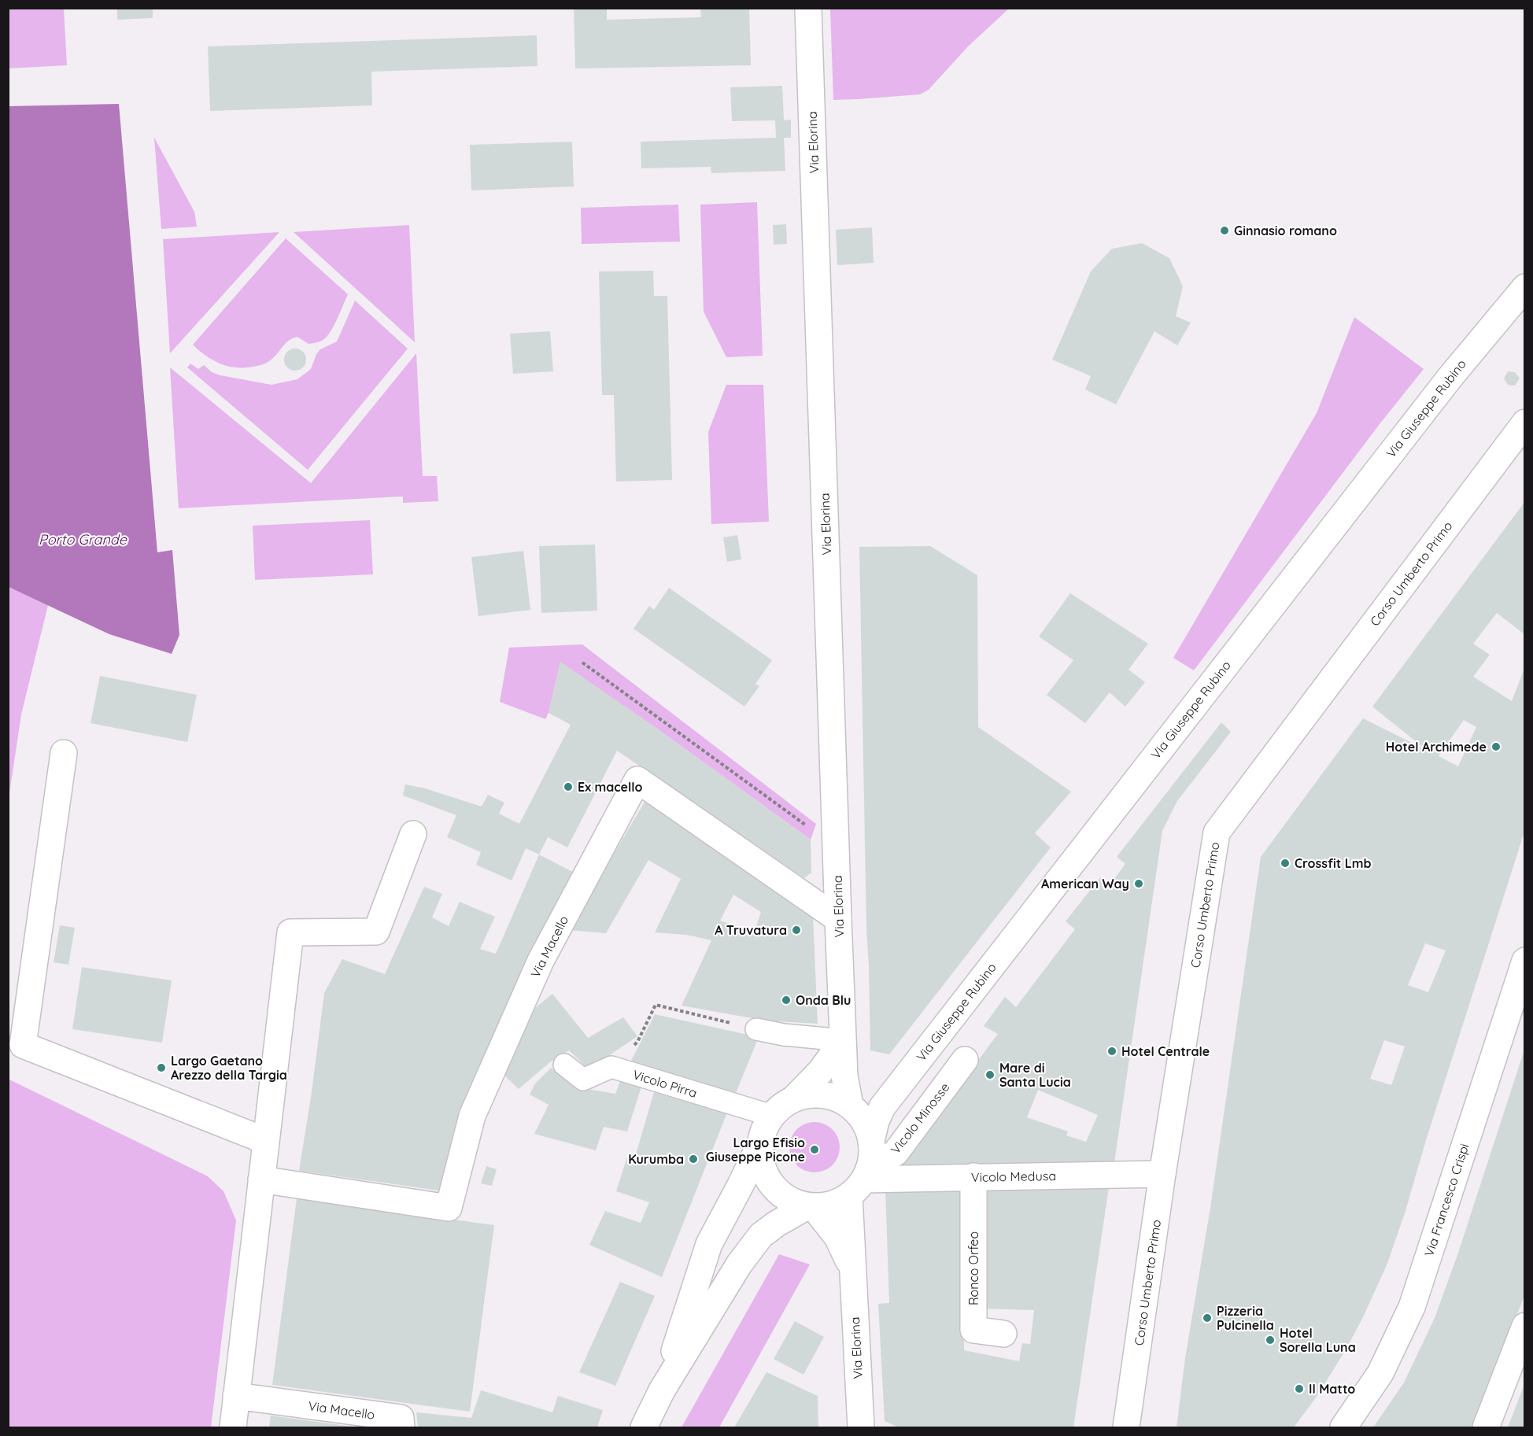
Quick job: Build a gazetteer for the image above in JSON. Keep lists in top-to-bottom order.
{
  "streets": {
    "street": [
      "Via Elorina",
      "Via Giuseppe Rubino",
      "Corso Umberto Primo",
      "Via Macello",
      "Vicolo Pirra",
      "Vicolo Minosse",
      "Vicolo Medusa",
      "Via Francesco Crispi",
      "Ronco Orfeo"
    ]
  },
  "crossings": [
    ["Via Elorina", "Via Giuseppe Rubino"],
    ["Via Elorina", "Via Macello"],
    ["Via Elorina", "Vicolo Pirra"],
    ["Via Elorina", "Vicolo Minosse"],
    ["Via Elorina", "Vicolo Medusa"],
    ["Via Giuseppe Rubino", "Vicolo Pirra"],
    ["Via Giuseppe Rubino", "Vicolo Minosse"],
    ["Via Giuseppe Rubino", "Vicolo Medusa"],
    ["Corso Umberto Primo", "Vicolo Medusa"],
    ["Vicolo Pirra", "Vicolo Minosse"],
    ["Vicolo Pirra", "Vicolo Medusa"],
    ["Vicolo Minosse", "Vicolo Medusa"],
    ["Vicolo Medusa", "Ronco Orfeo"]
  ],
  "water": ["Porto Grande"],
  "places": [
    "Ginnasio romano",
    "Hotel Archimede",
    "Ex macello",
    "Crossfit Lmb",
    "American Way",
    "A Truvatura",
    "Onda Blu",
    "Hotel Centrale",
    "Largo Gaetano Arezzo della Targia",
    "Mare di Santa Lucia",
    "Largo Efisio Giuseppe Picone",
    "Kurumba",
    "Pizzeria Pulcinella",
    "Hotel Sorella Luna",
    "Il Matto"
  ]
}
